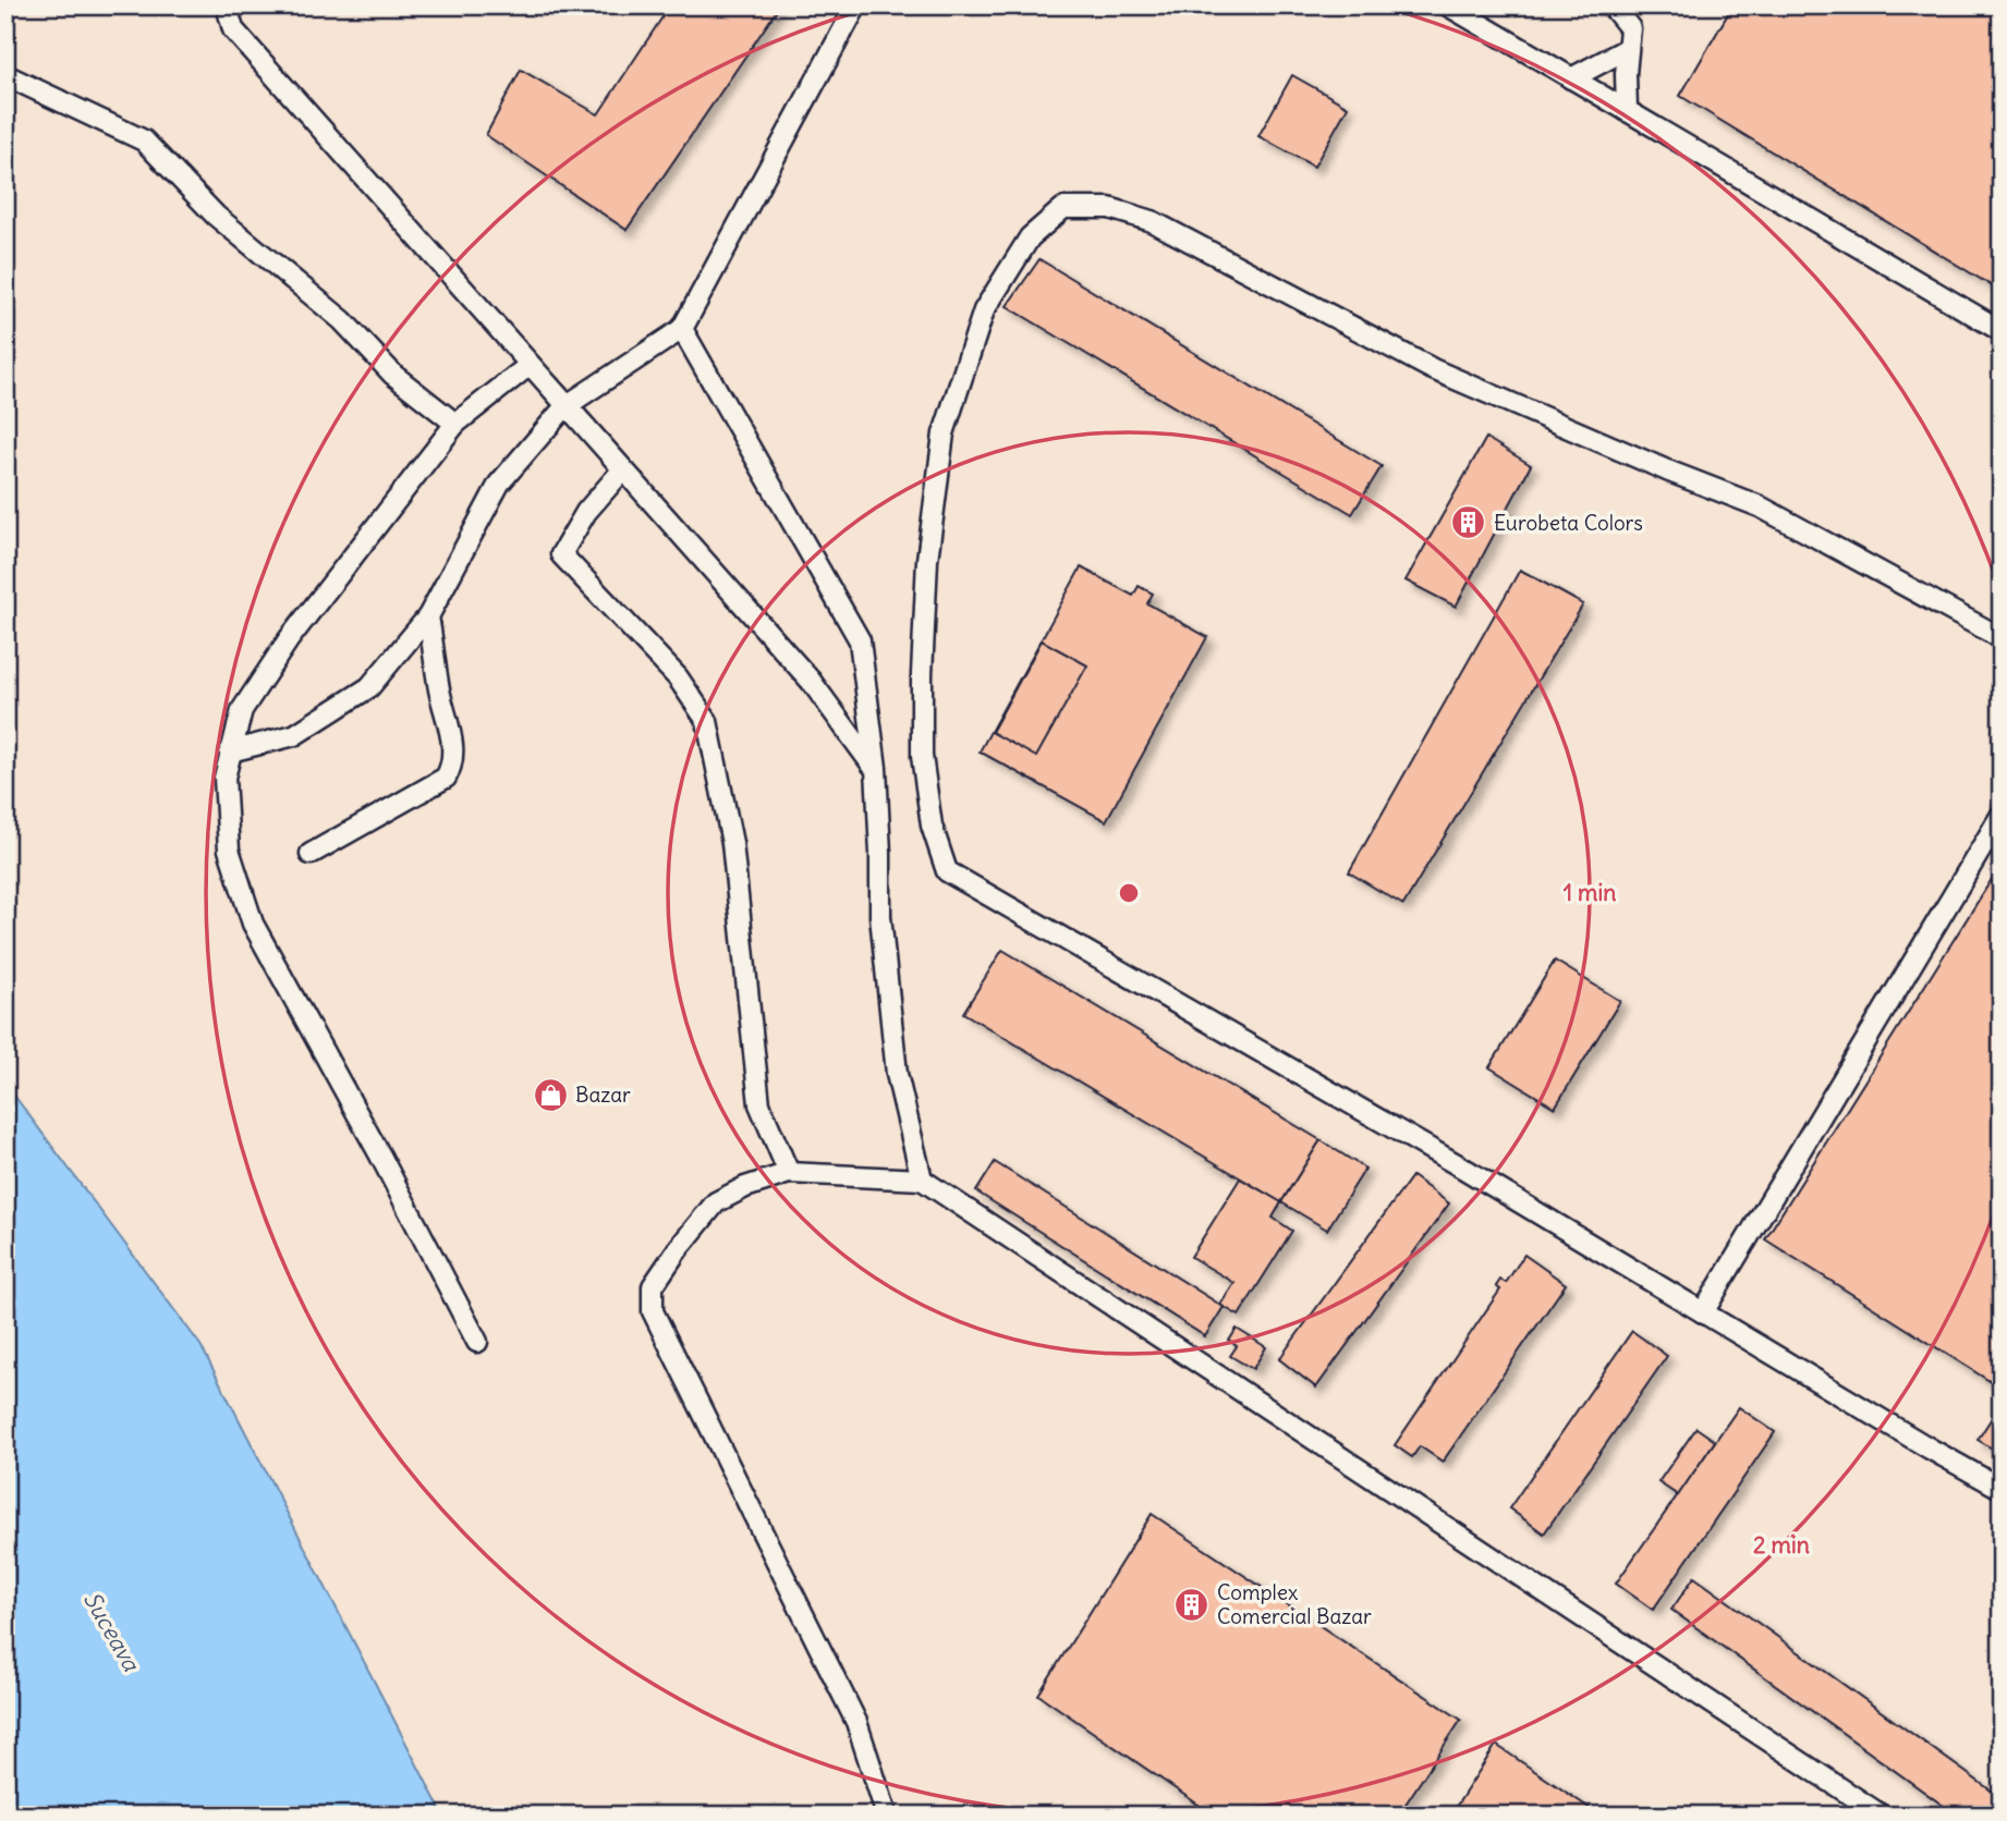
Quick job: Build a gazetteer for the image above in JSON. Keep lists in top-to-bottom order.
{
  "water": ["Suceava"],
  "places": {
    "building": ["Eurobeta Colors", "Complex Comercial Bazar"],
    "shop": ["Bazar"]
  },
  "rings": ["1 min", "2 min"]
}
